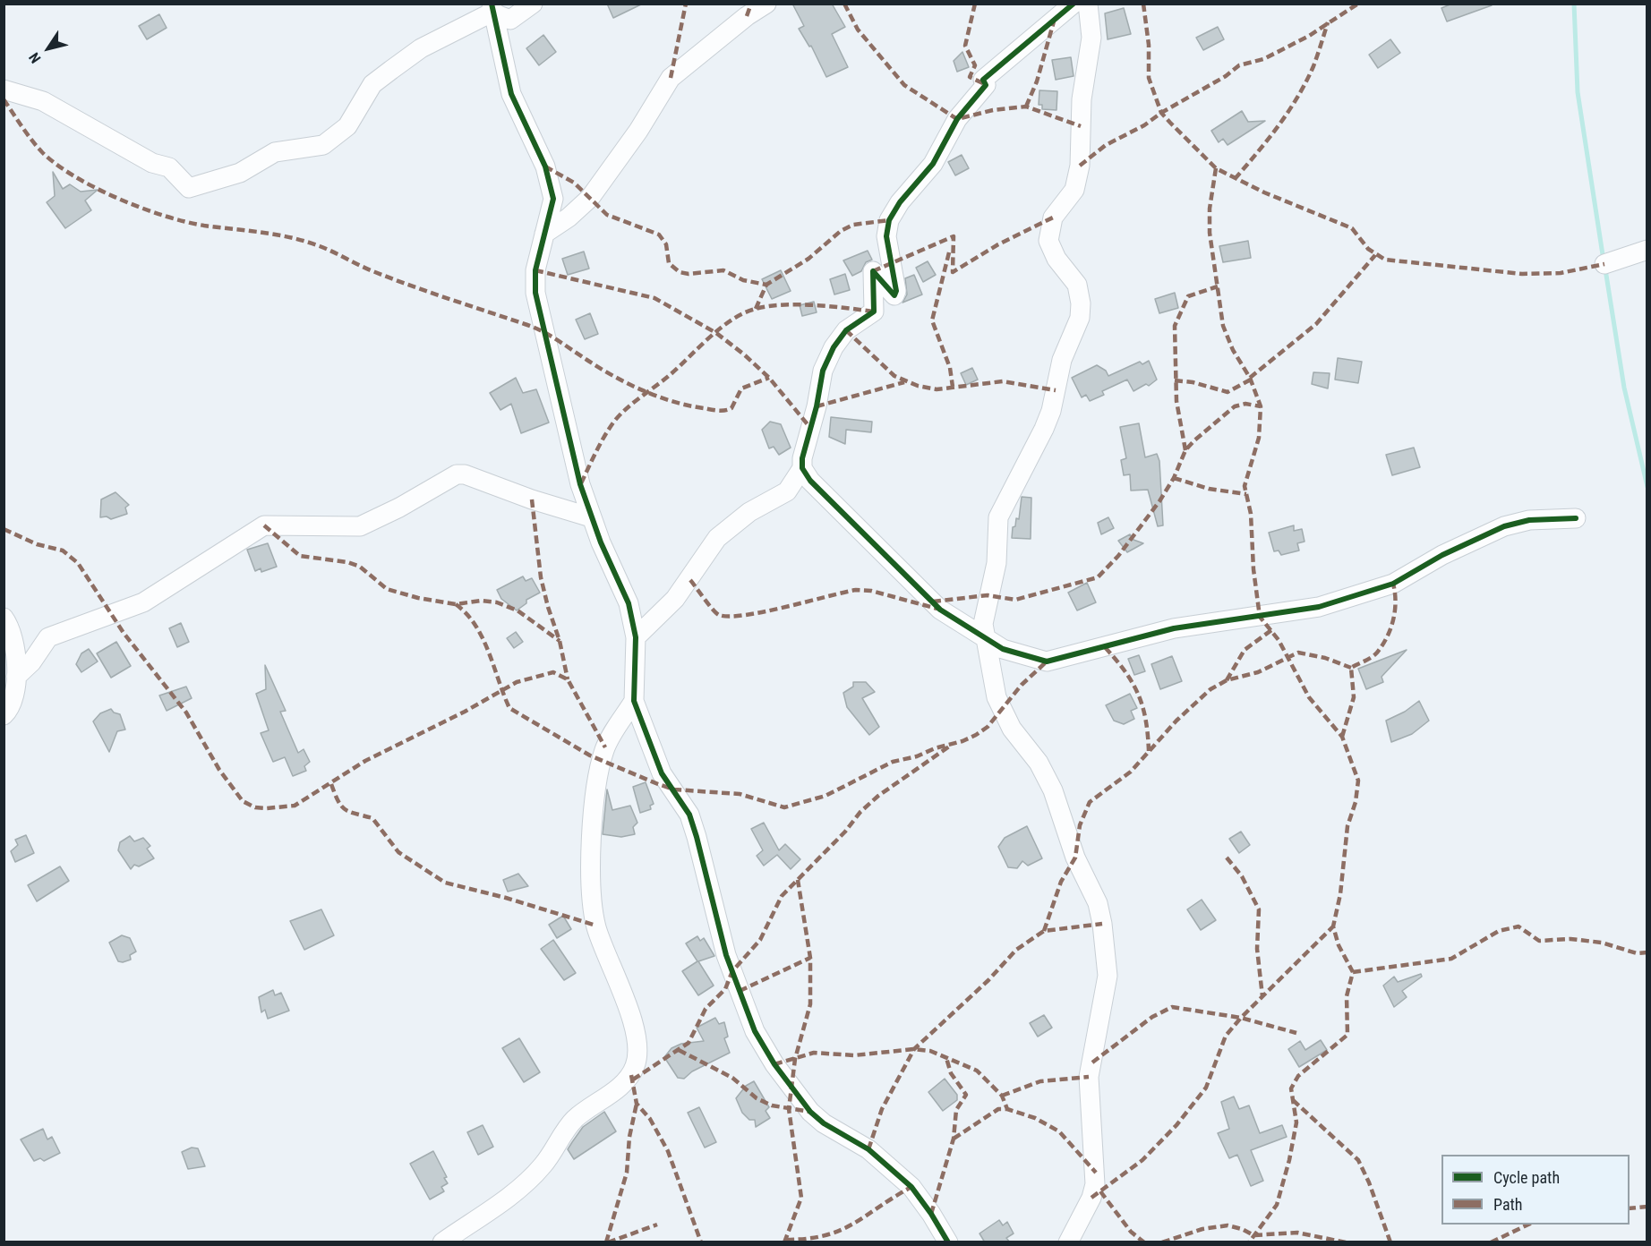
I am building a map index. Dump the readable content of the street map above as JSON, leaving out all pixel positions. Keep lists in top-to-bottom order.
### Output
{
  "legend": ["Cycle path", "Path"],
  "north": "bottom left"
}
